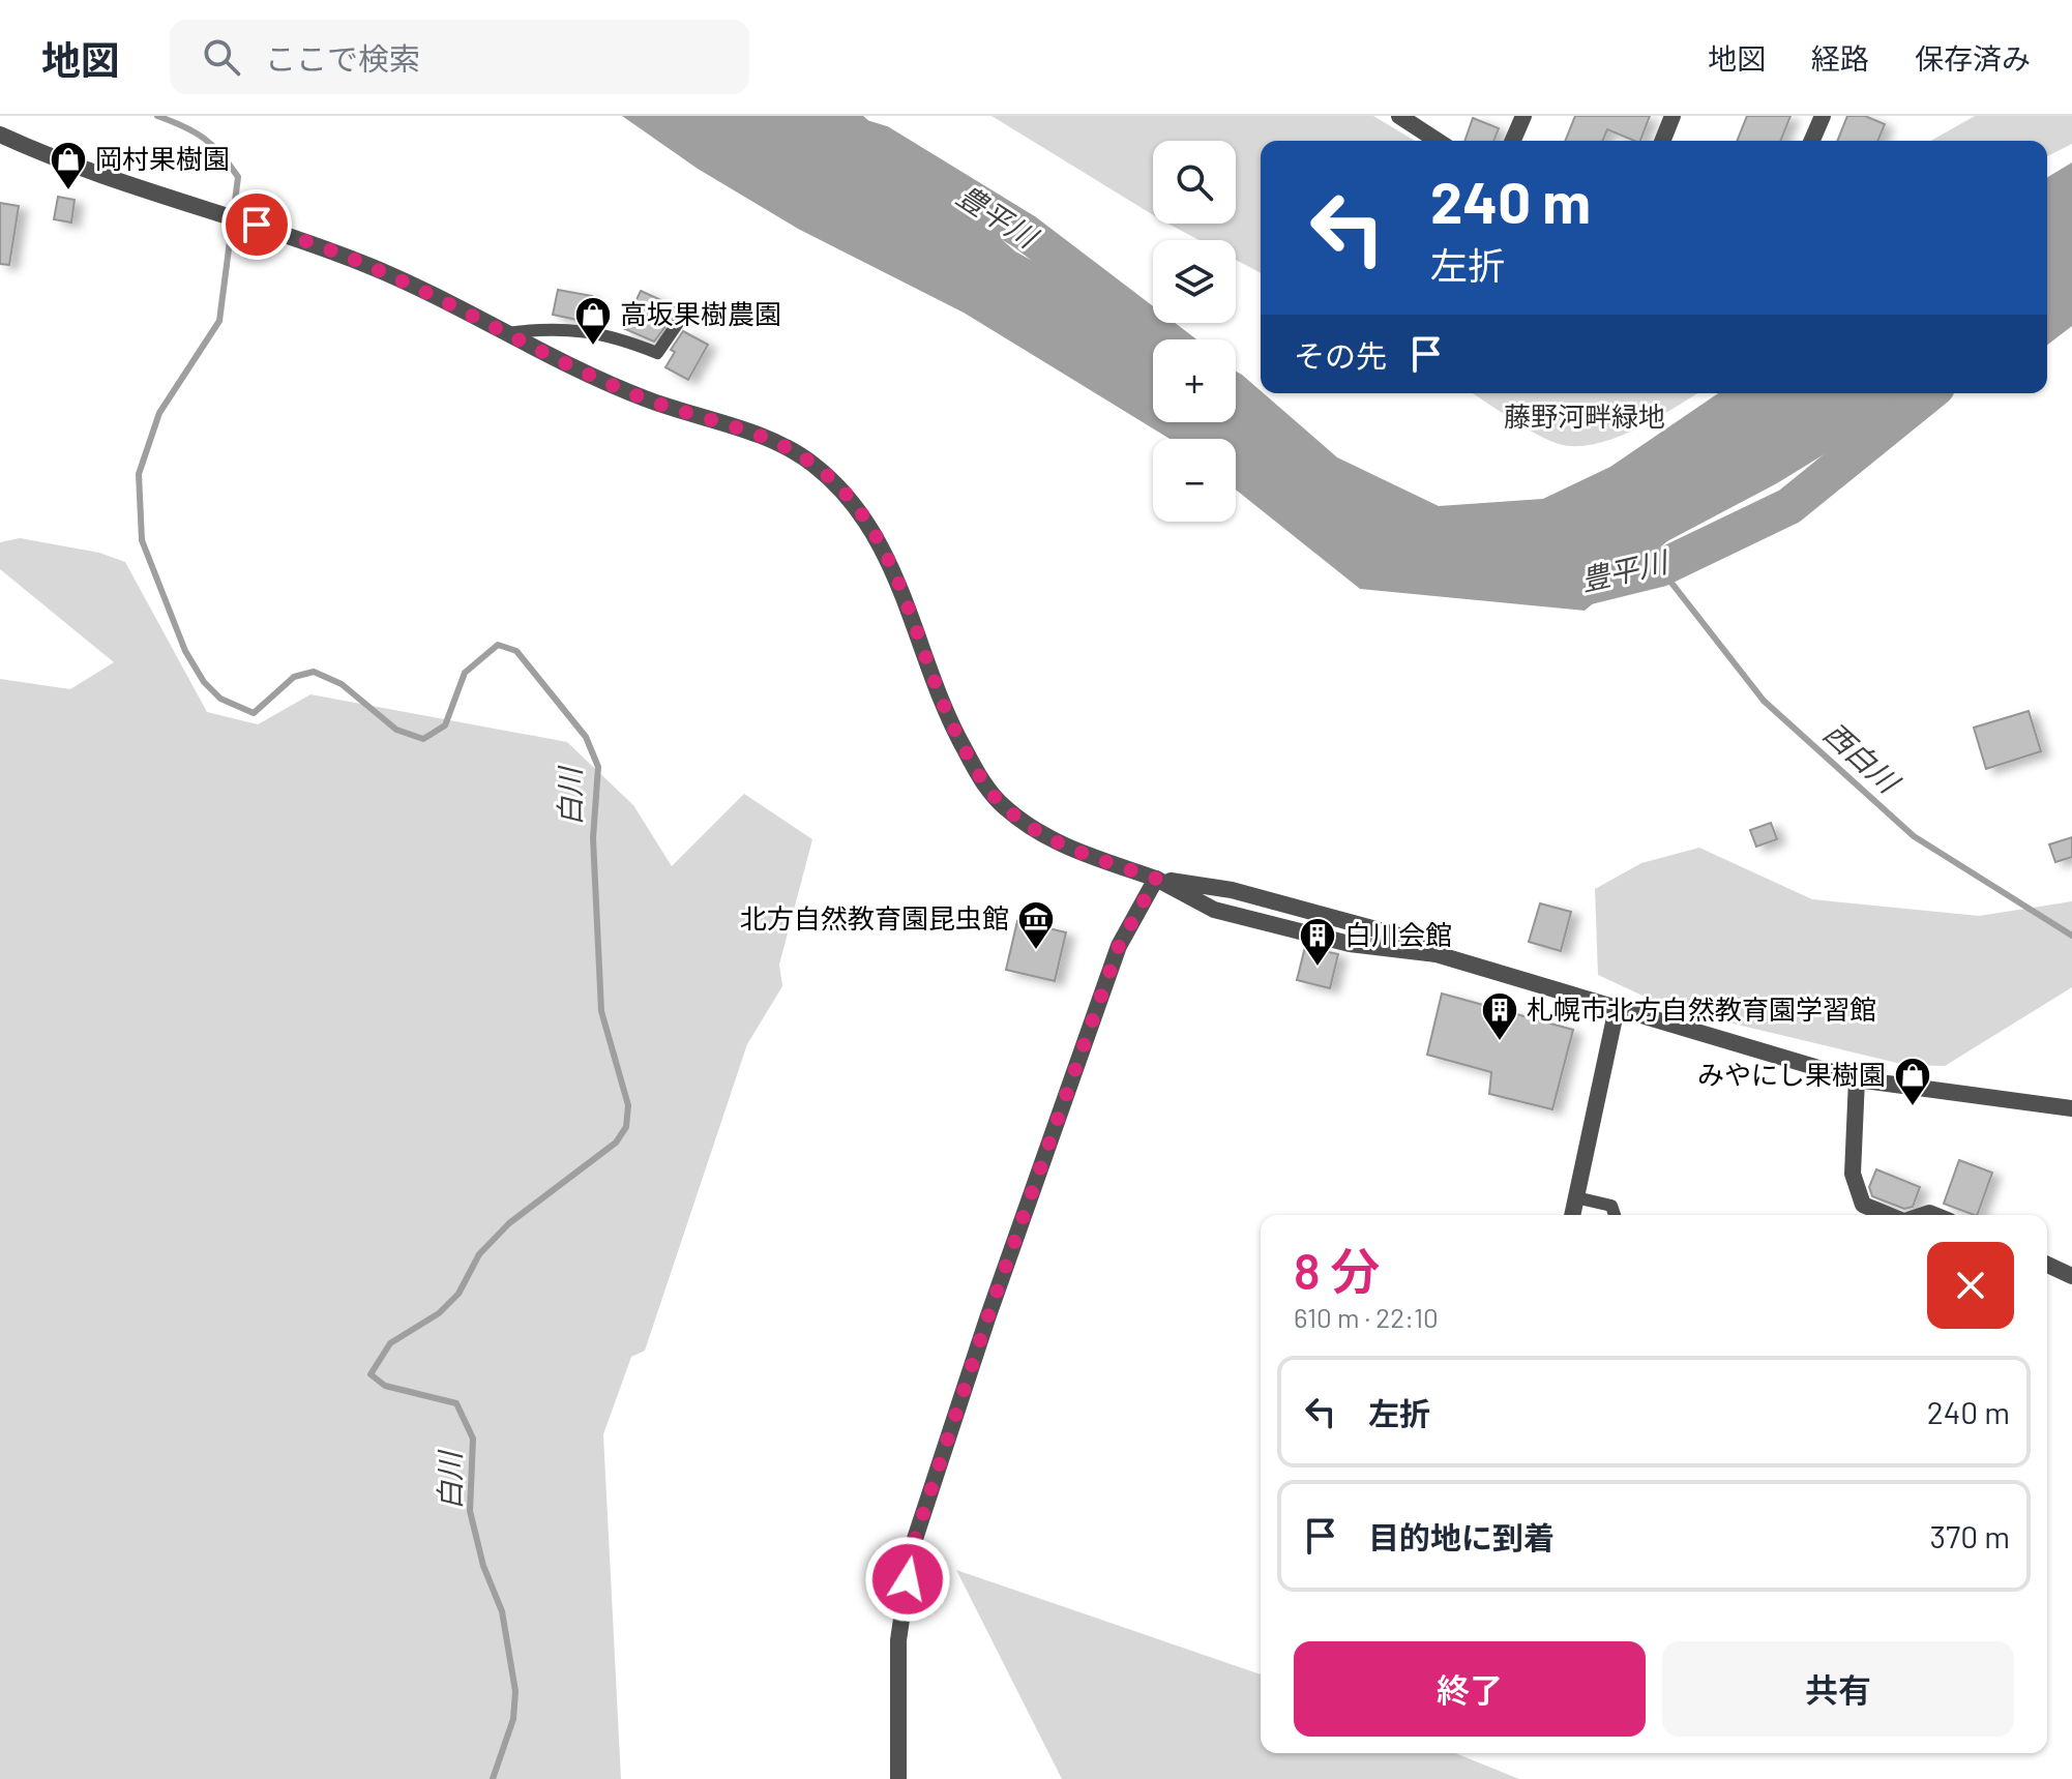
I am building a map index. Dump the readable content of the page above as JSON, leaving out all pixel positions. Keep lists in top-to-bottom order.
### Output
{
  "water": ["豊平川", "西白川", "白川"],
  "parks": ["藤野河畔緑地"],
  "places": {
    "shop": ["岡村果樹園", "高坂果樹農園", "みやにし果樹園"],
    "museum": ["北方自然教育園昆虫館"],
    "building": ["白川会館", "札幌市北方自然教育園学習館"]
  },
  "page": {
    "header": "地図",
    "search": "ここで検索",
    "nav": ["地図", "経路", "保存済み"],
    "map_buttons": ["+", "−"],
    "turn": ["240 m", "左折"],
    "then": "その先",
    "heading": ["8 分", "610 m · 22:10"],
    "list": [
      {
        "name": "左折",
        "value": "240 m"
      },
      {
        "name": "目的地に到着",
        "value": "370 m"
      }
    ],
    "buttons": ["終了", "共有"]
  }
}
